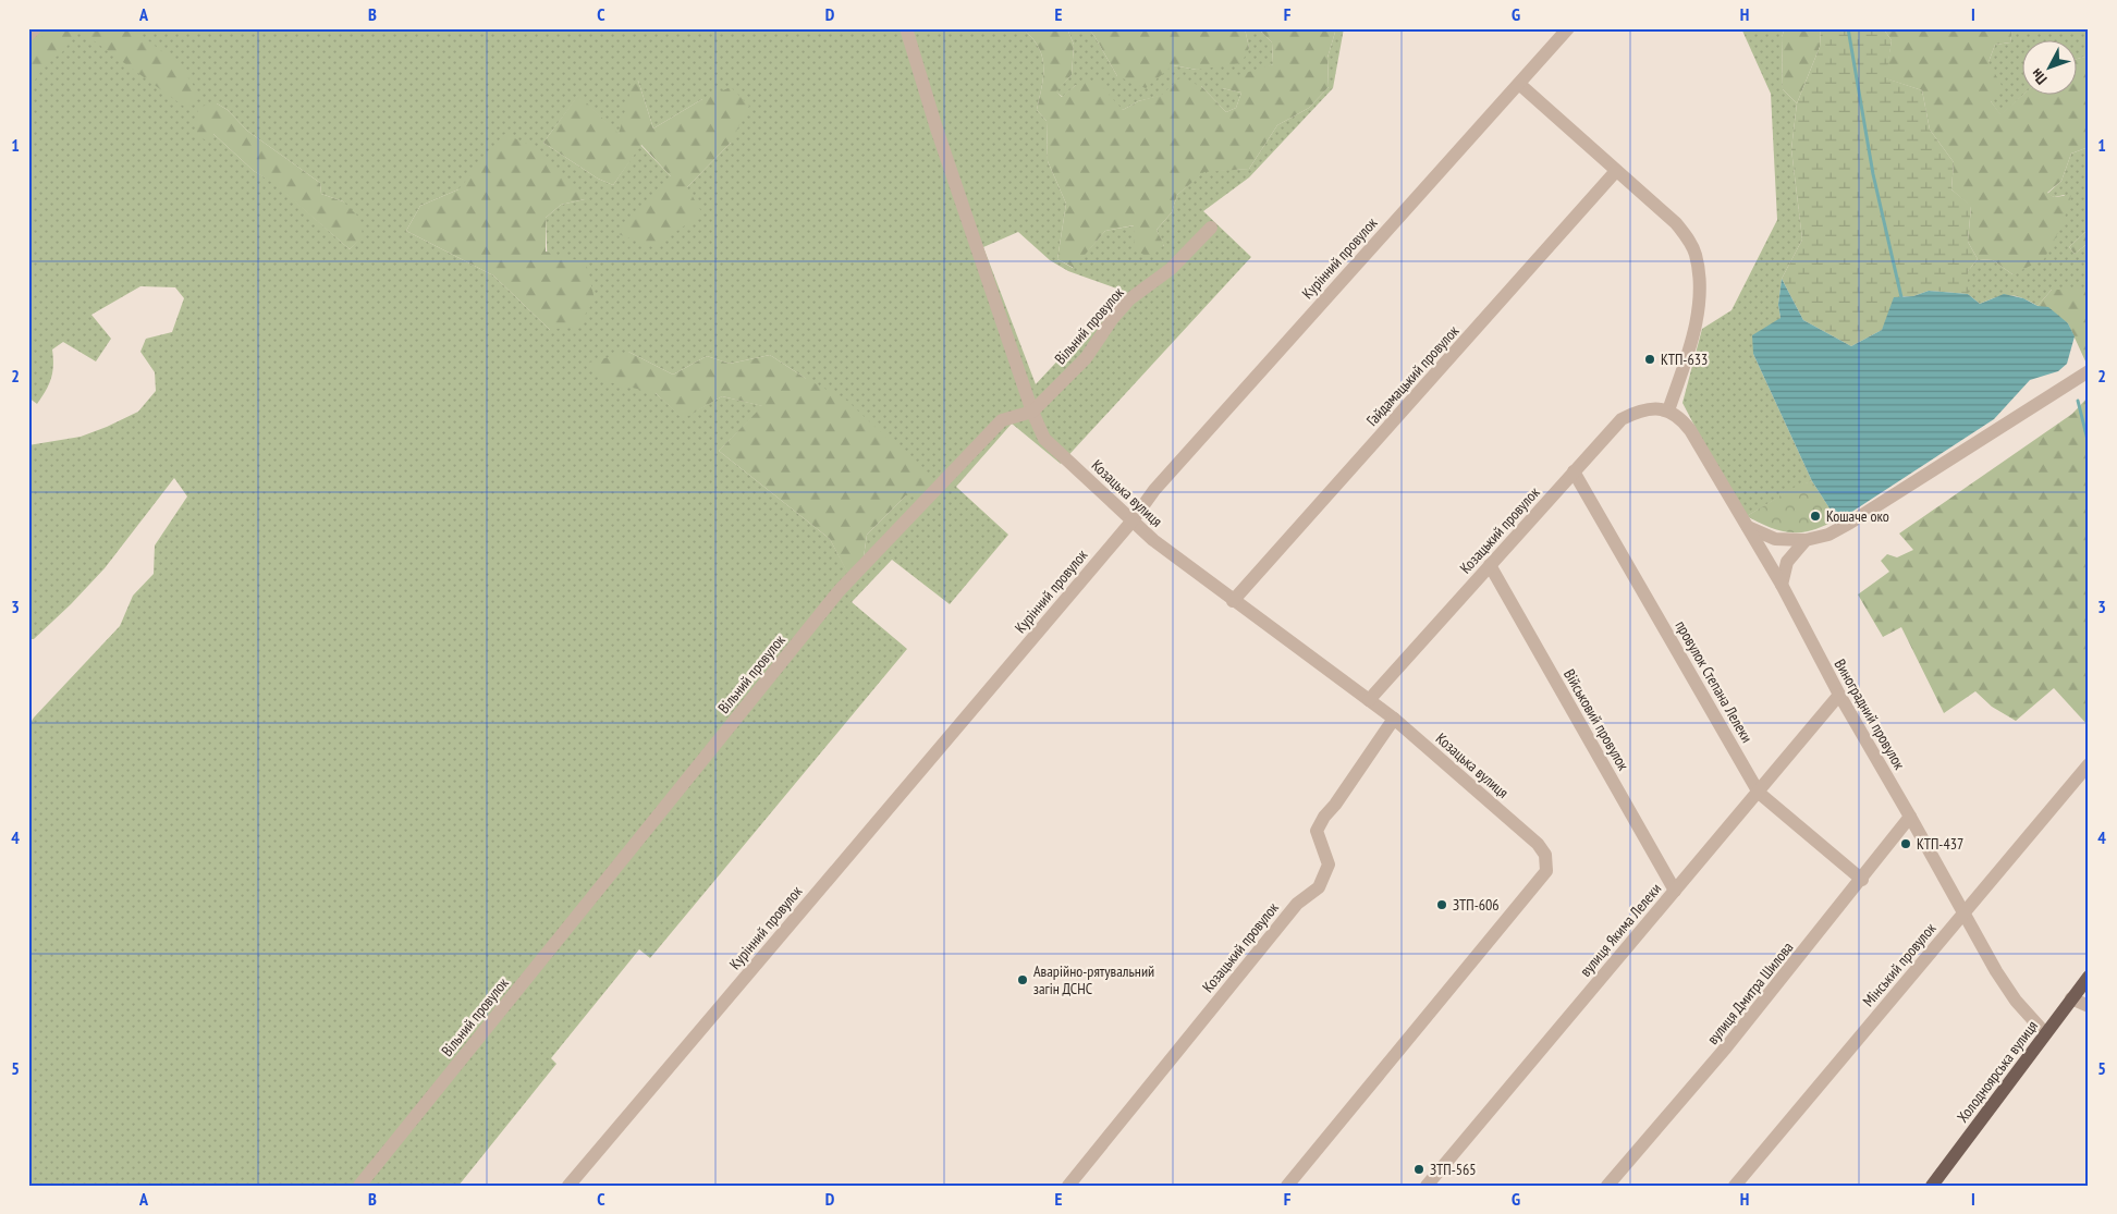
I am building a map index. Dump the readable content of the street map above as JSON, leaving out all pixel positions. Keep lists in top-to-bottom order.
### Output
{
  "streets": {
    "main road": ["Холодноярська вулиця"],
    "street": [
      "Курінний провулок",
      "Вільний провулок",
      "Гайдамацький провулок",
      "Козацька вулиця",
      "Козацький провулок",
      "провулок Степана Лелеки",
      "Виноградний провулок",
      "Військовий провулок",
      "вулиця Якима Лелеки",
      "Мінський провулок",
      "вулиця Дмитра Шилова"
    ]
  },
  "crossings": [
    ["Курінний провулок", "Козацька вулиця"],
    ["Вільний провулок", "Козацька вулиця"],
    ["Гайдамацький провулок", "Козацька вулиця"],
    ["Козацька вулиця", "Козацький провулок"],
    ["Козацький провулок", "провулок Степана Лелеки"],
    ["Козацький провулок", "Виноградний провулок"],
    ["Козацький провулок", "Військовий провулок"],
    ["провулок Степана Лелеки", "вулиця Якима Лелеки"],
    ["провулок Степана Лелеки", "вулиця Дмитра Шилова"],
    ["Виноградний провулок", "вулиця Якима Лелеки"],
    ["Виноградний провулок", "Мінський провулок"],
    ["Виноградний провулок", "вулиця Дмитра Шилова"],
    ["Виноградний провулок", "Холодноярська вулиця"],
    ["Військовий провулок", "вулиця Якима Лелеки"]
  ],
  "places": [
    "КТП-633",
    "Кошаче око",
    "КТП-437",
    "ЗТП-606",
    "Аварійно-рятувальний загін ДСНС",
    "ЗТП-565"
  ],
  "north": "bottom left",
  "grid": {
    "columns": [
      "A",
      "B",
      "C",
      "D",
      "E",
      "F",
      "G",
      "H",
      "I"
    ],
    "rows": [
      "1",
      "2",
      "3",
      "4",
      "5"
    ]
  }
}
